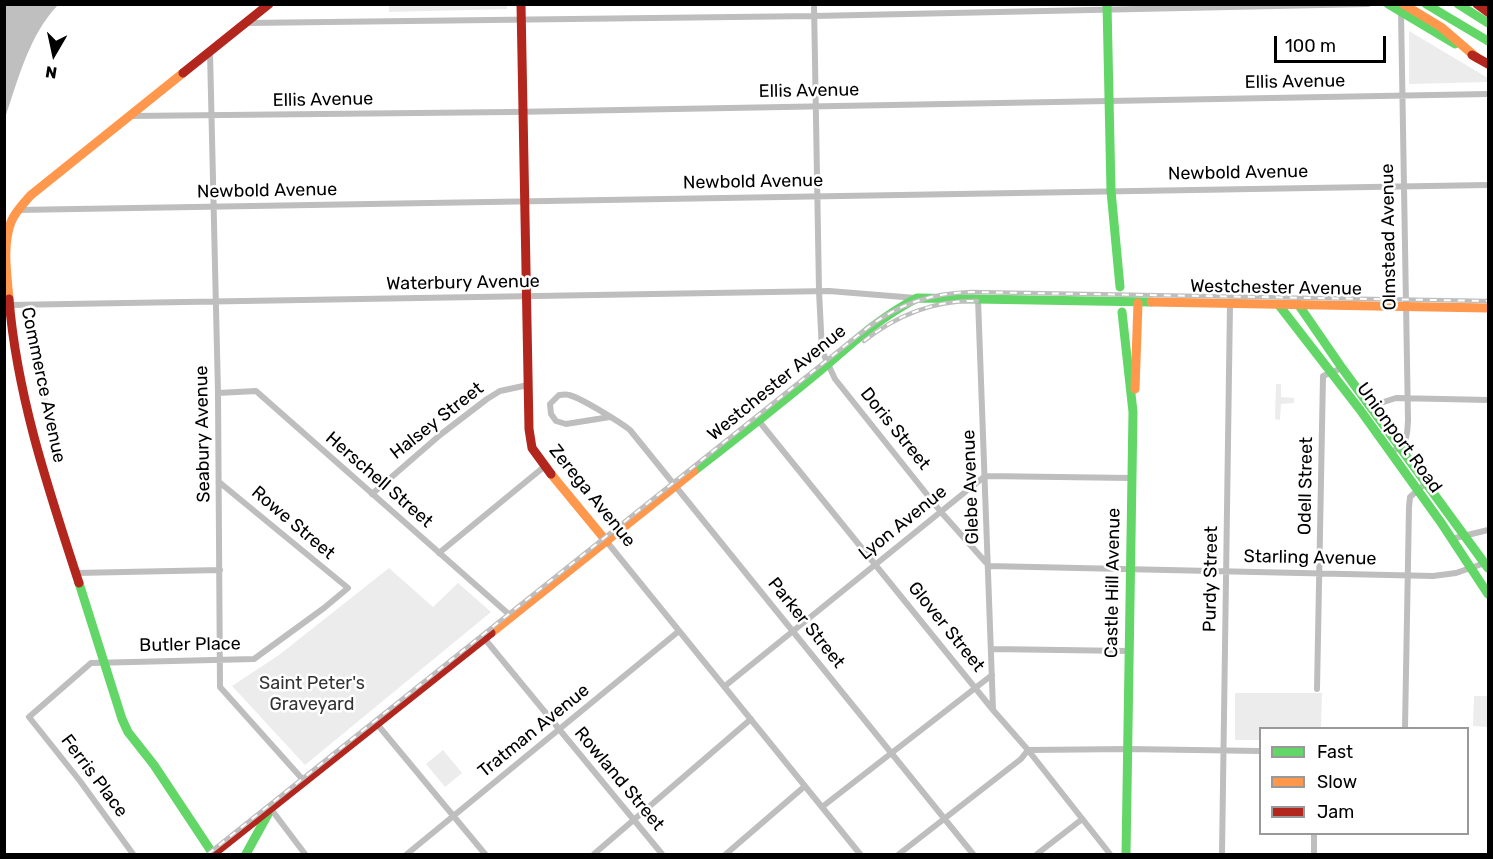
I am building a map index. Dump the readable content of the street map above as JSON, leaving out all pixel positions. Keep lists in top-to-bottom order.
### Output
{
  "streets": {
    "main road": [
      "Westchester Avenue",
      "Commerce Avenue",
      "Unionport Road",
      "Zerega Avenue",
      "Castle Hill Avenue"
    ],
    "street": [
      "Ellis Avenue",
      "Newbold Avenue",
      "Olmstead Avenue",
      "Waterbury Avenue",
      "Halsey Street",
      "Doris Street",
      "Seabury Avenue",
      "Herschell Street",
      "Odell Street",
      "Glebe Avenue",
      "Rowe Street",
      "Lyon Avenue",
      "Starling Avenue",
      "Purdy Street",
      "Parker Street",
      "Glover Street",
      "Butler Place",
      "Tratman Avenue",
      "Ferris Place",
      "Rowland Street"
    ]
  },
  "crossings": [
    ["Ellis Avenue", "Olmstead Avenue"],
    ["Ellis Avenue", "Commerce Avenue"],
    ["Ellis Avenue", "Doris Street"],
    ["Ellis Avenue", "Seabury Avenue"],
    ["Ellis Avenue", "Zerega Avenue"],
    ["Newbold Avenue", "Olmstead Avenue"],
    ["Newbold Avenue", "Commerce Avenue"],
    ["Newbold Avenue", "Doris Street"],
    ["Newbold Avenue", "Seabury Avenue"],
    ["Newbold Avenue", "Zerega Avenue"],
    ["Olmstead Avenue", "Westchester Avenue"],
    ["Olmstead Avenue", "Unionport Road"],
    ["Waterbury Avenue", "Westchester Avenue"],
    ["Waterbury Avenue", "Commerce Avenue"],
    ["Waterbury Avenue", "Doris Street"],
    ["Waterbury Avenue", "Seabury Avenue"],
    ["Waterbury Avenue", "Zerega Avenue"],
    ["Westchester Avenue", "Commerce Avenue"],
    ["Westchester Avenue", "Doris Street"],
    ["Westchester Avenue", "Seabury Avenue"],
    ["Westchester Avenue", "Unionport Road"],
    ["Westchester Avenue", "Herschell Street"],
    ["Westchester Avenue", "Glebe Avenue"],
    ["Westchester Avenue", "Zerega Avenue"],
    ["Westchester Avenue", "Purdy Street"],
    ["Westchester Avenue", "Parker Street"],
    ["Westchester Avenue", "Glover Street"],
    ["Westchester Avenue", "Rowland Street"],
    ["Commerce Avenue", "Seabury Avenue"],
    ["Commerce Avenue", "Butler Place"],
    ["Halsey Street", "Herschell Street"],
    ["Halsey Street", "Zerega Avenue"],
    ["Doris Street", "Glebe Avenue"],
    ["Doris Street", "Lyon Avenue"],
    ["Doris Street", "Starling Avenue"],
    ["Seabury Avenue", "Herschell Street"],
    ["Seabury Avenue", "Rowe Street"],
    ["Seabury Avenue", "Butler Place"],
    ["Unionport Road", "Odell Street"],
    ["Unionport Road", "Starling Avenue"],
    ["Odell Street", "Starling Avenue"],
    ["Glebe Avenue", "Lyon Avenue"],
    ["Glebe Avenue", "Starling Avenue"],
    ["Glebe Avenue", "Glover Street"],
    ["Zerega Avenue", "Lyon Avenue"],
    ["Zerega Avenue", "Tratman Avenue"],
    ["Rowe Street", "Butler Place"],
    ["Lyon Avenue", "Parker Street"],
    ["Lyon Avenue", "Glover Street"],
    ["Starling Avenue", "Purdy Street"],
    ["Starling Avenue", "Castle Hill Avenue"],
    ["Butler Place", "Ferris Place"],
    ["Tratman Avenue", "Rowland Street"]
  ],
  "parks": ["Saint Peter's Graveyard"],
  "legend": ["Fast", "Slow", "Jam"],
  "scale_bar": "100 m",
  "north": "bottom"
}
